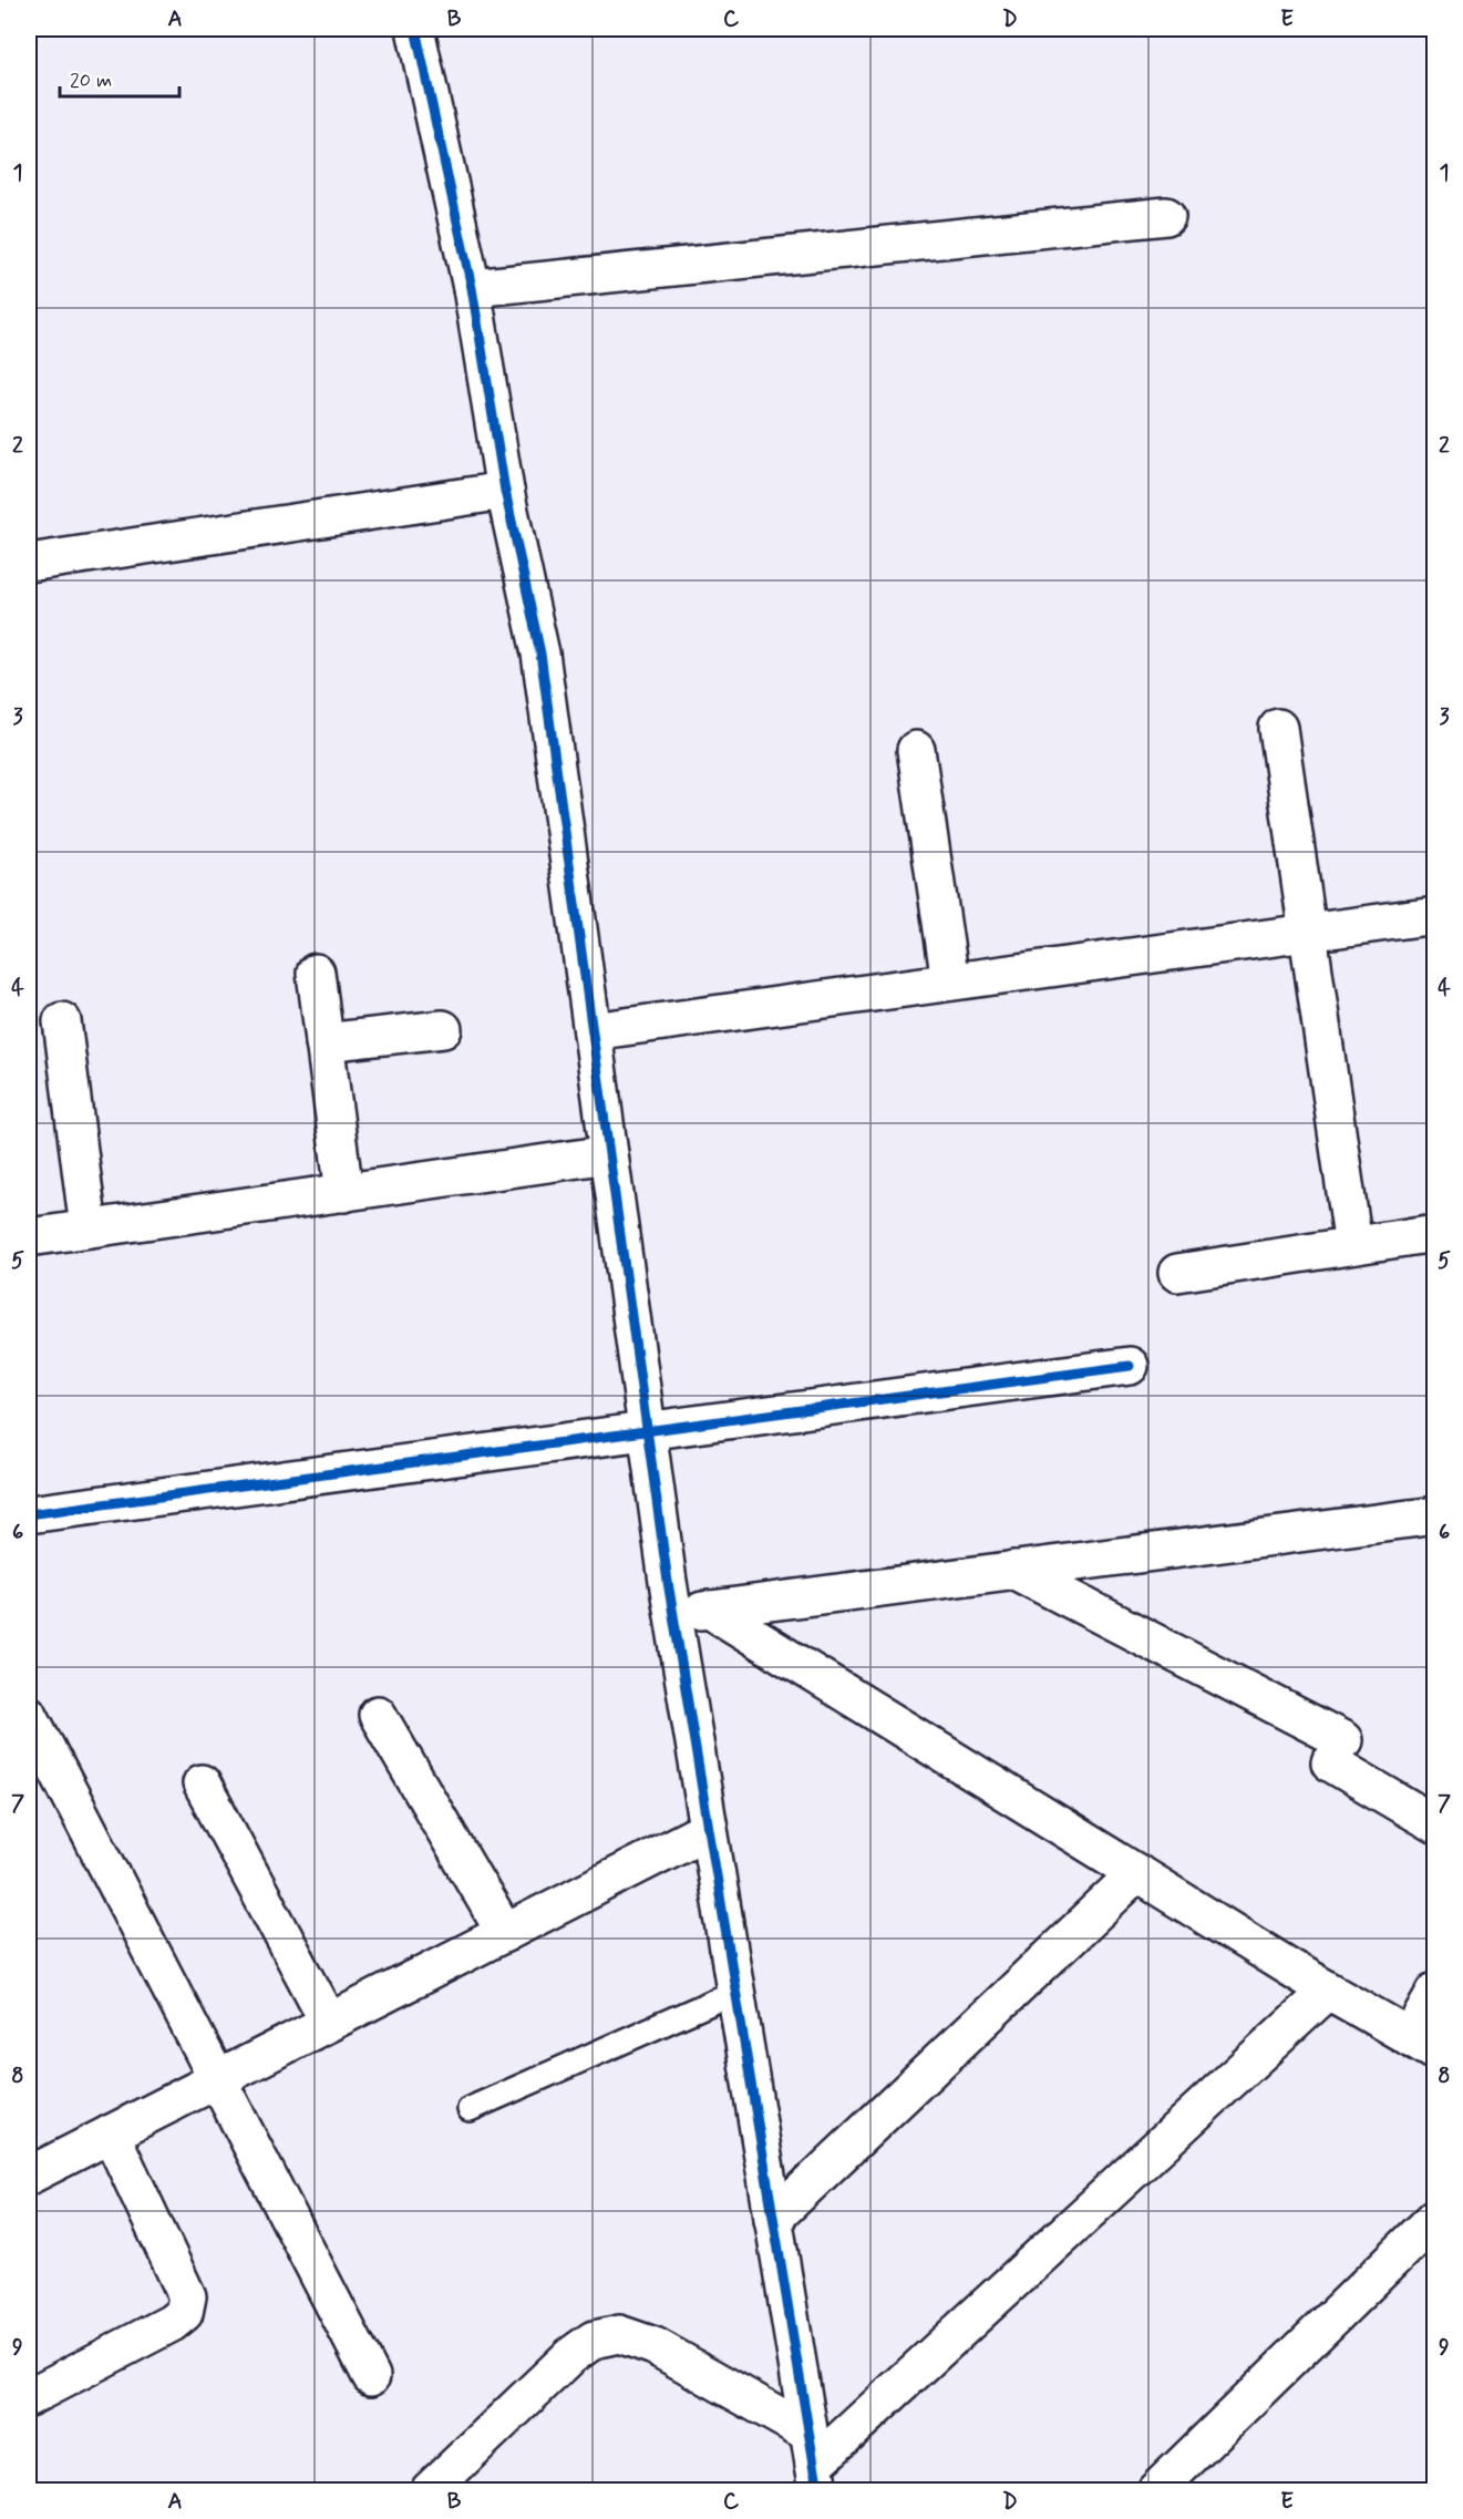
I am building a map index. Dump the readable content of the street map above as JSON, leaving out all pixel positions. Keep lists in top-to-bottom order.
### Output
{
  "scale_bar": "20 m",
  "grid": {
    "columns": [
      "A",
      "B",
      "C",
      "D",
      "E"
    ],
    "rows": [
      "1",
      "2",
      "3",
      "4",
      "5",
      "6",
      "7",
      "8",
      "9"
    ]
  }
}
